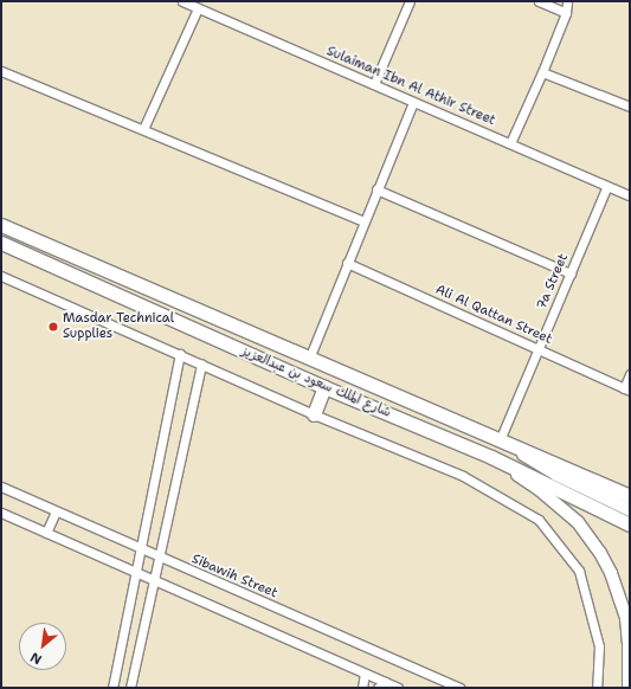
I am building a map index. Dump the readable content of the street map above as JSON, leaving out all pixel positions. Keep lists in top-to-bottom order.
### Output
{
  "streets": {
    "main road": ["شارع الملك سعود بن عبدالعزيز"],
    "street": [
      "Sulaiman Ibn Al Athir Street",
      "7a Street",
      "Ali Al Qattan Street",
      "Sibawih Street"
    ]
  },
  "crossings": [
    ["Sulaiman Ibn Al Athir Street", "7a Street"],
    ["7a Street", "Ali Al Qattan Street"],
    ["7a Street", "شارع الملك سعود بن عبدالعزيز"]
  ],
  "places": ["Masdar Technical Supplies"],
  "north": "bottom left"
}
